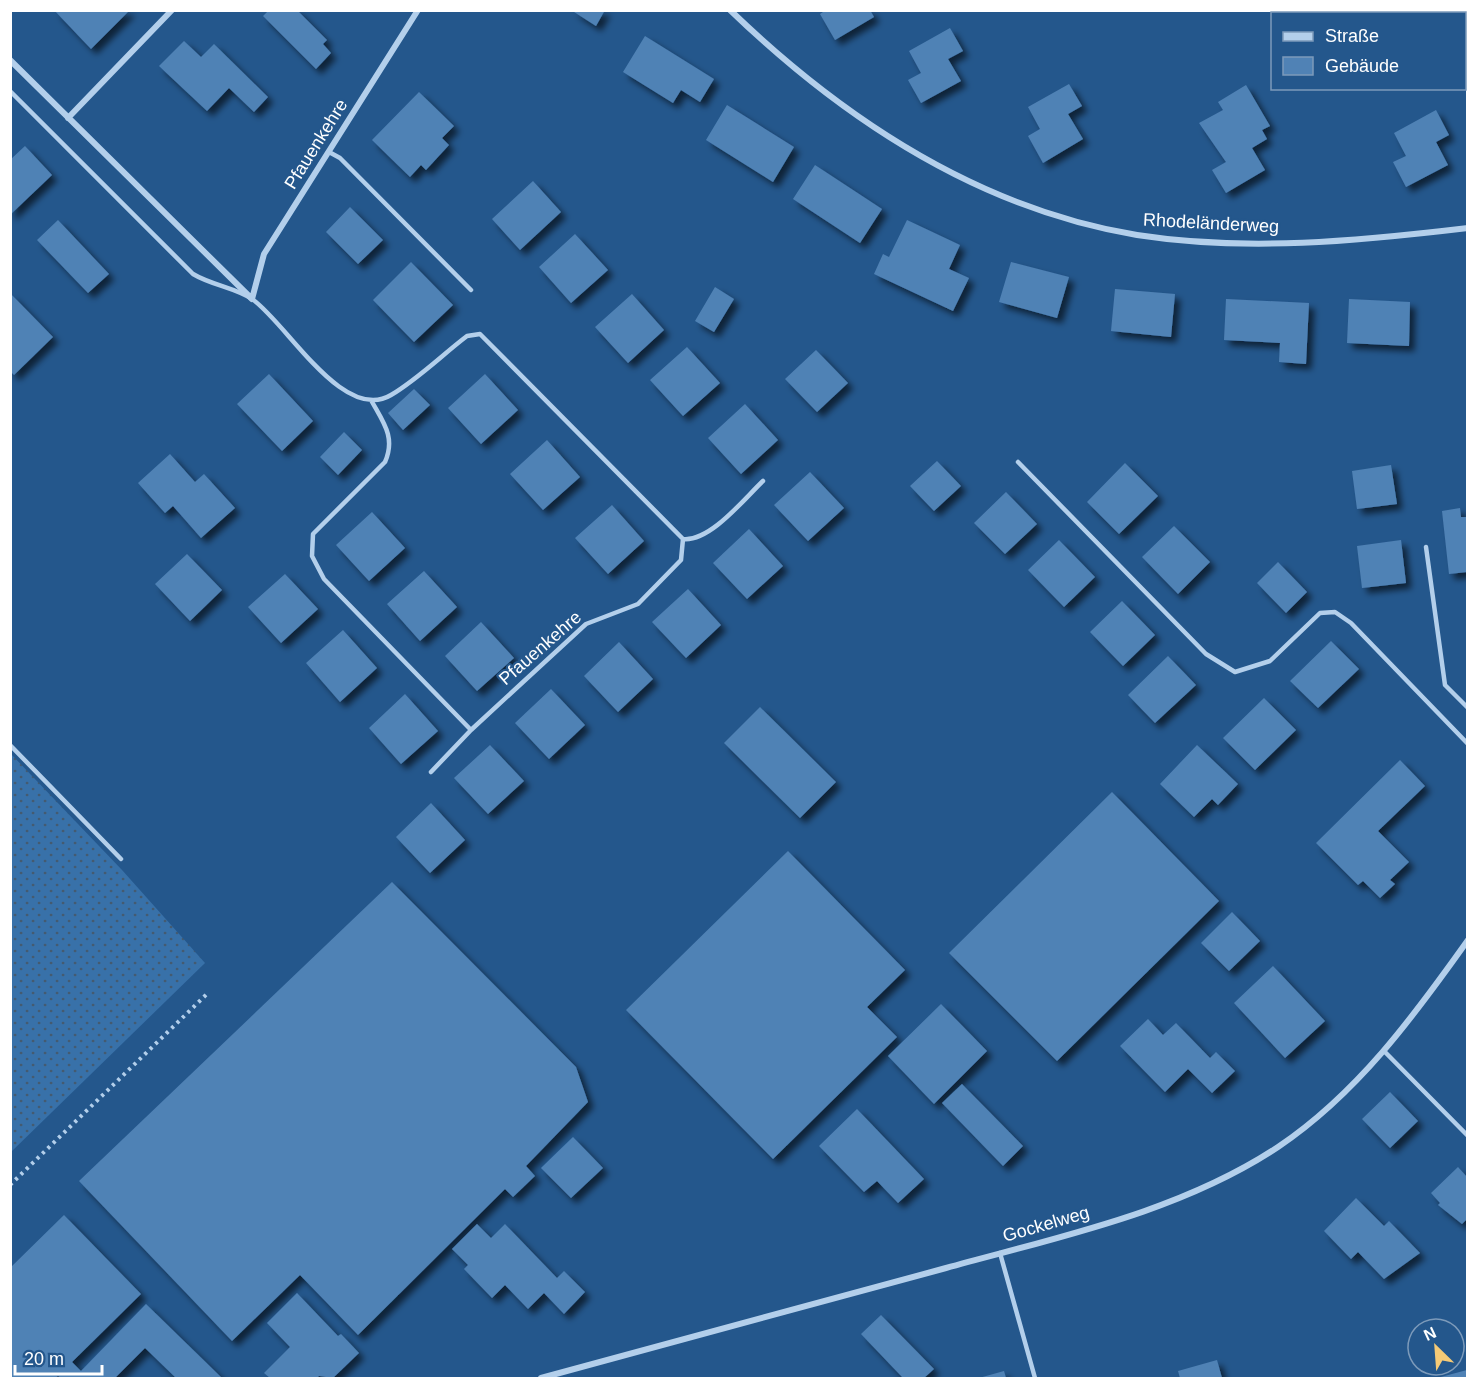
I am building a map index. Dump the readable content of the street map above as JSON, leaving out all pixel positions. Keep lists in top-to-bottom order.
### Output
{
  "streets": {
    "street": ["Pfauenkehre", "Rhodeländerweg", "Gockelweg"]
  },
  "legend": ["Straße", "Gebäude"],
  "scale_bar": "20 m",
  "north": "top left"
}
